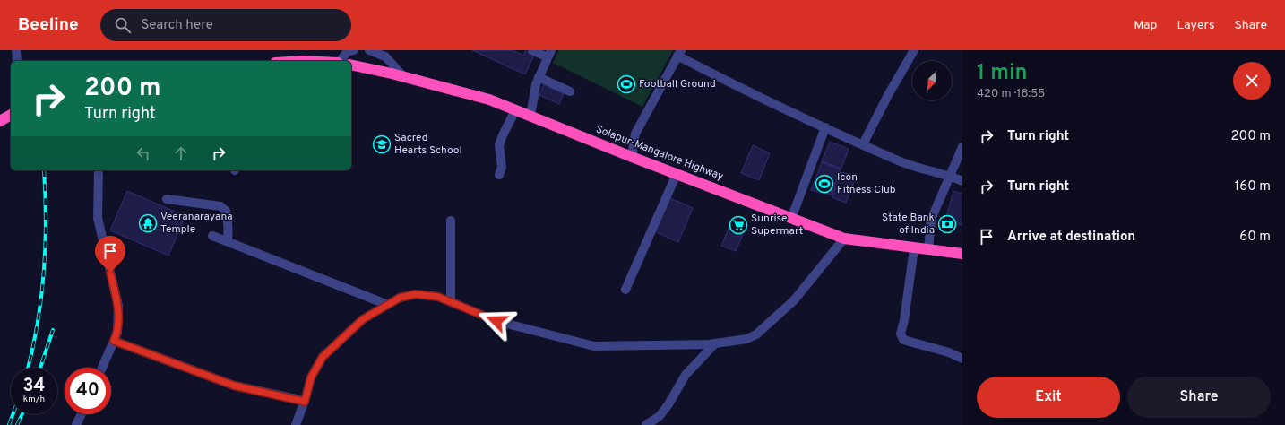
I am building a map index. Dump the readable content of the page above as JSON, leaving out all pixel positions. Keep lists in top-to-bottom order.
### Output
{
  "streets": {
    "highway": ["Solapur-Mangalore Highway"]
  },
  "places": {
    "sports": ["Football Ground", "Icon Fitness Club"],
    "school or university": ["Sacred Hearts School"],
    "temple": ["Veeranarayana Temple"],
    "bank": ["State Bank of India"],
    "supermarket": ["Sunrise Supermart"]
  },
  "north": "bottom left",
  "page": {
    "header": "Beeline",
    "search": "Search here",
    "nav": ["Map", "Layers", "Share"],
    "heading": ["1 min", "420 m · 18:55"],
    "turn": ["200 m", "Turn right"],
    "list": [
      {
        "name": "Turn right",
        "value": "200 m"
      },
      {
        "name": "Turn right",
        "value": "160 m"
      },
      {
        "name": "Arrive at destination",
        "value": "60 m"
      }
    ],
    "speed": "34 km/h",
    "limit": "40",
    "buttons": ["Exit", "Share"]
  }
}
